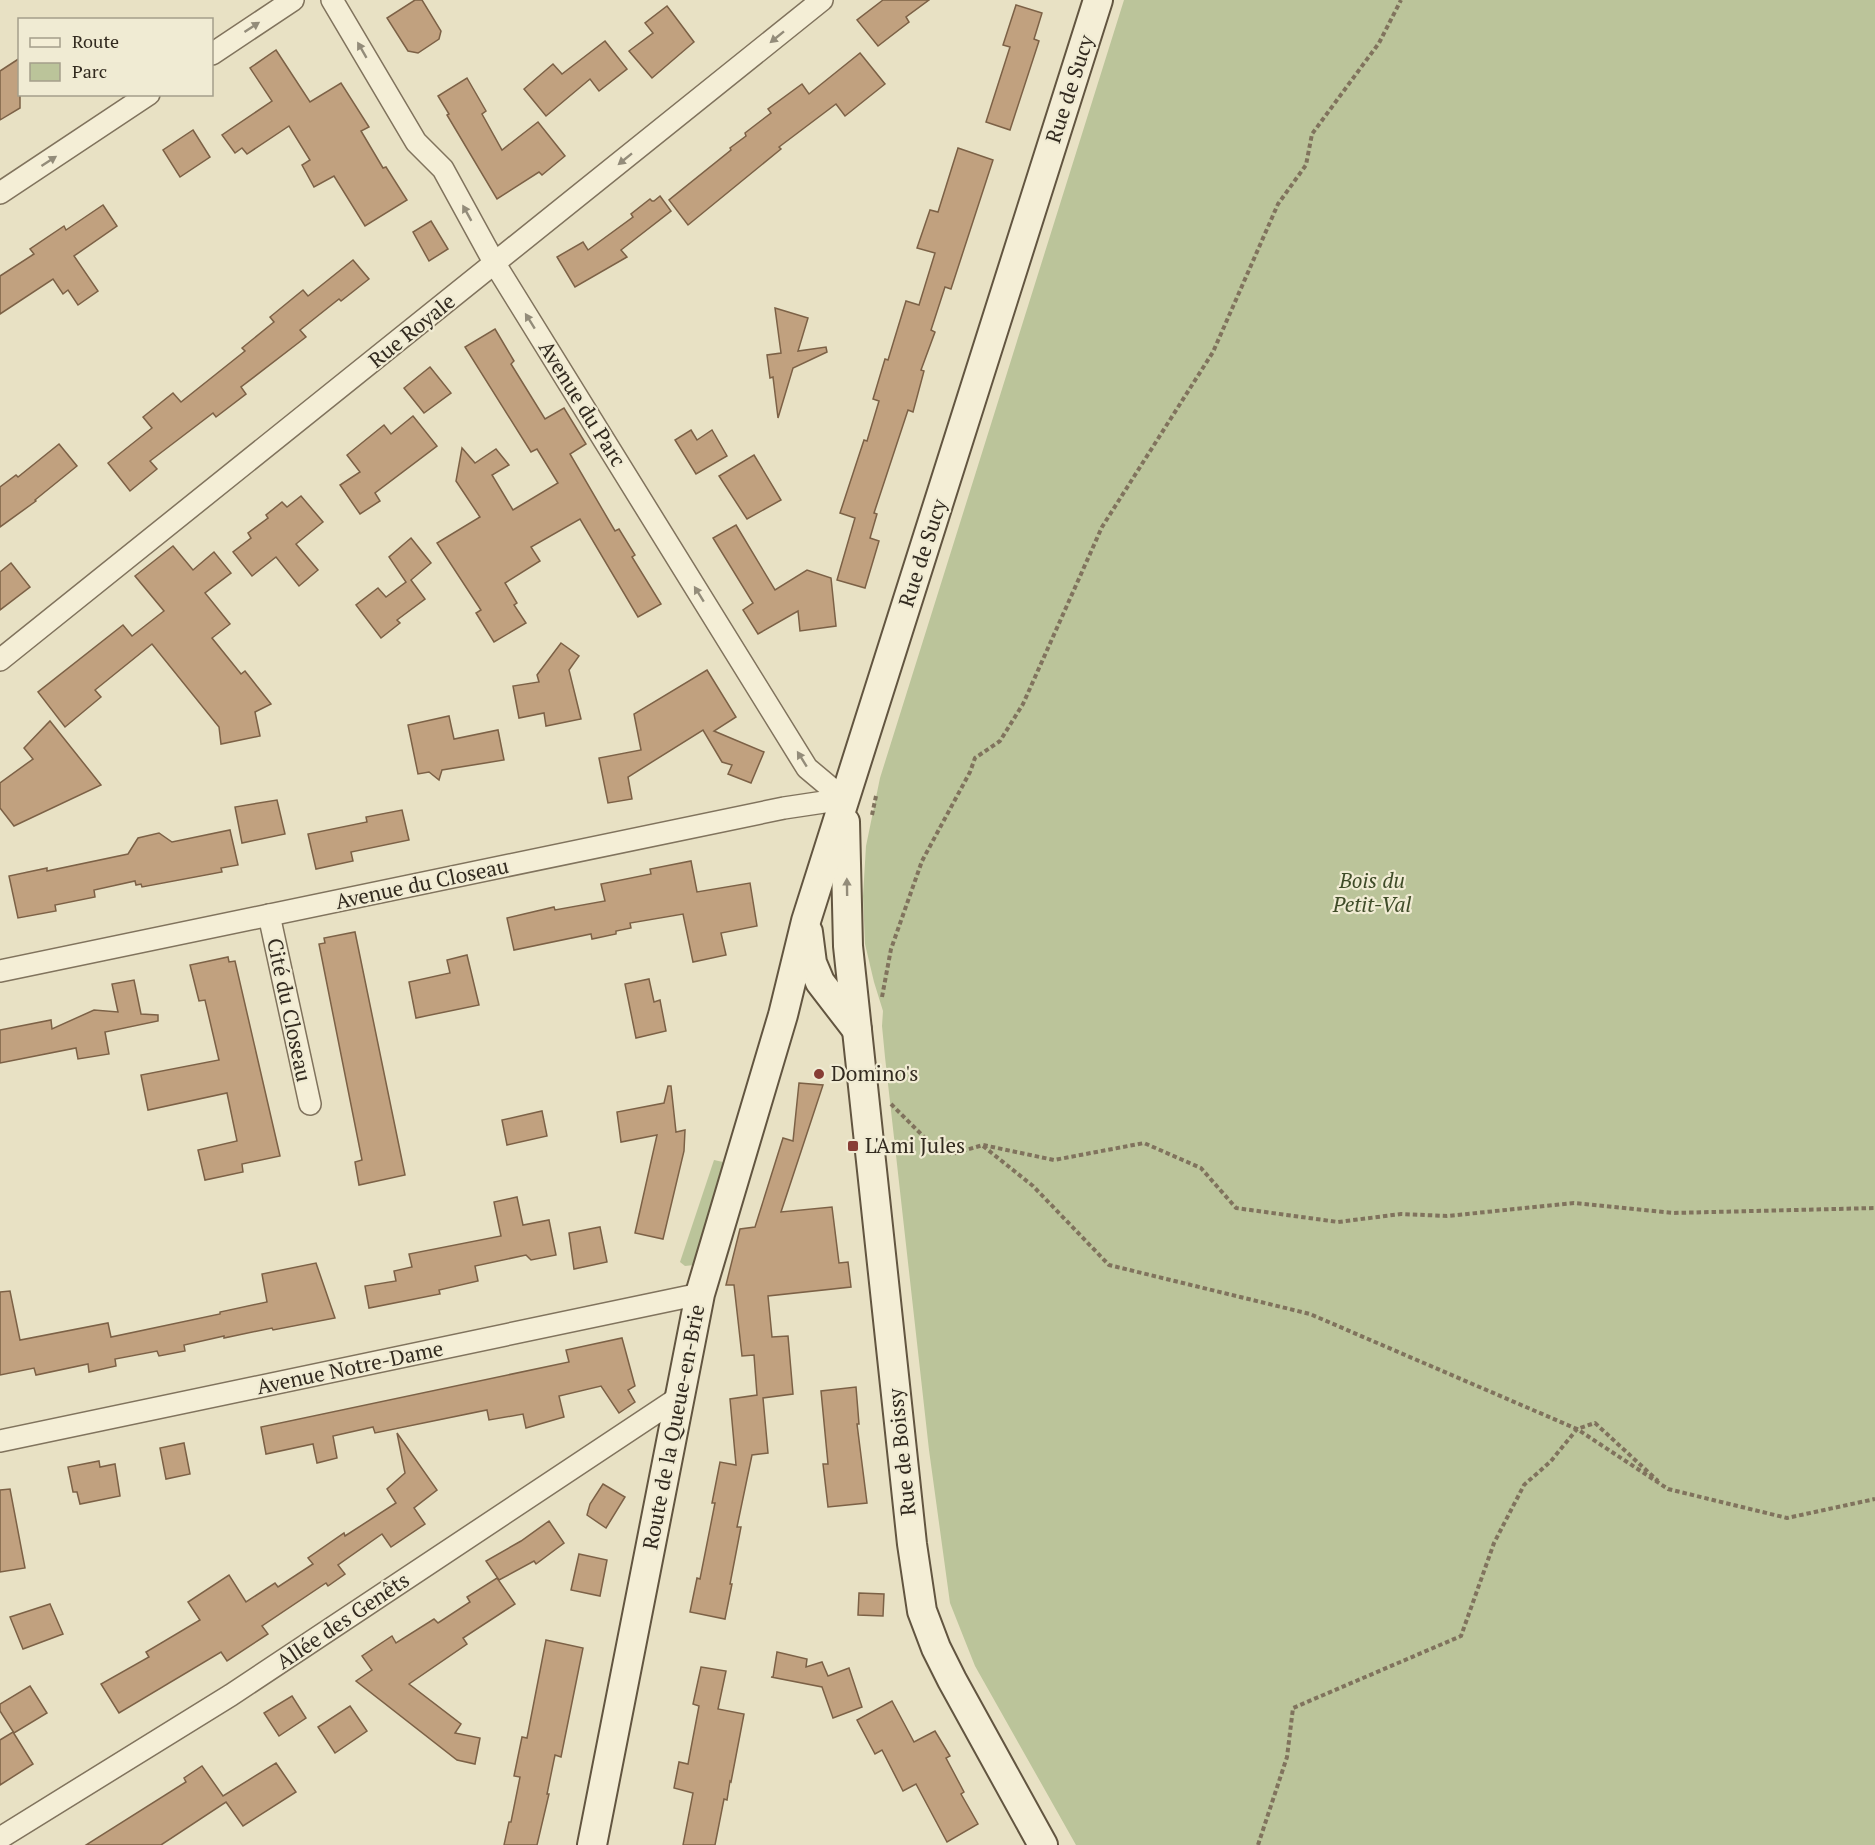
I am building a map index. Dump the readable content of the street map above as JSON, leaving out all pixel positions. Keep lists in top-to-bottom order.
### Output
{
  "streets": {
    "main road": ["Rue de Sucy", "Route de la Queue-en-Brie", "Rue de Boissy"],
    "street": [
      "Rue Royale",
      "Avenue du Parc",
      "Avenue du Closeau",
      "Cité du Closeau",
      "Avenue Notre-Dame",
      "Allée des Genêts"
    ]
  },
  "crossings": [
    ["Rue de Sucy", "Avenue du Parc"],
    ["Rue de Sucy", "Avenue du Closeau"],
    ["Rue de Sucy", "Route de la Queue-en-Brie"],
    ["Rue de Sucy", "Rue de Boissy"],
    ["Rue Royale", "Avenue du Parc"],
    ["Avenue du Parc", "Avenue du Closeau"],
    ["Avenue du Parc", "Rue de Boissy"],
    ["Avenue du Closeau", "Cité du Closeau"],
    ["Avenue du Closeau", "Rue de Boissy"],
    ["Avenue Notre-Dame", "Route de la Queue-en-Brie"],
    ["Route de la Queue-en-Brie", "Allée des Genêts"]
  ],
  "one_way": ["Rue Royale", "Avenue du Parc"],
  "parks": ["Bois du Petit-Val"],
  "places": {
    "other": ["Domino's"],
    "transit": ["L'Ami Jules"]
  },
  "legend": ["Route", "Parc"]
}
